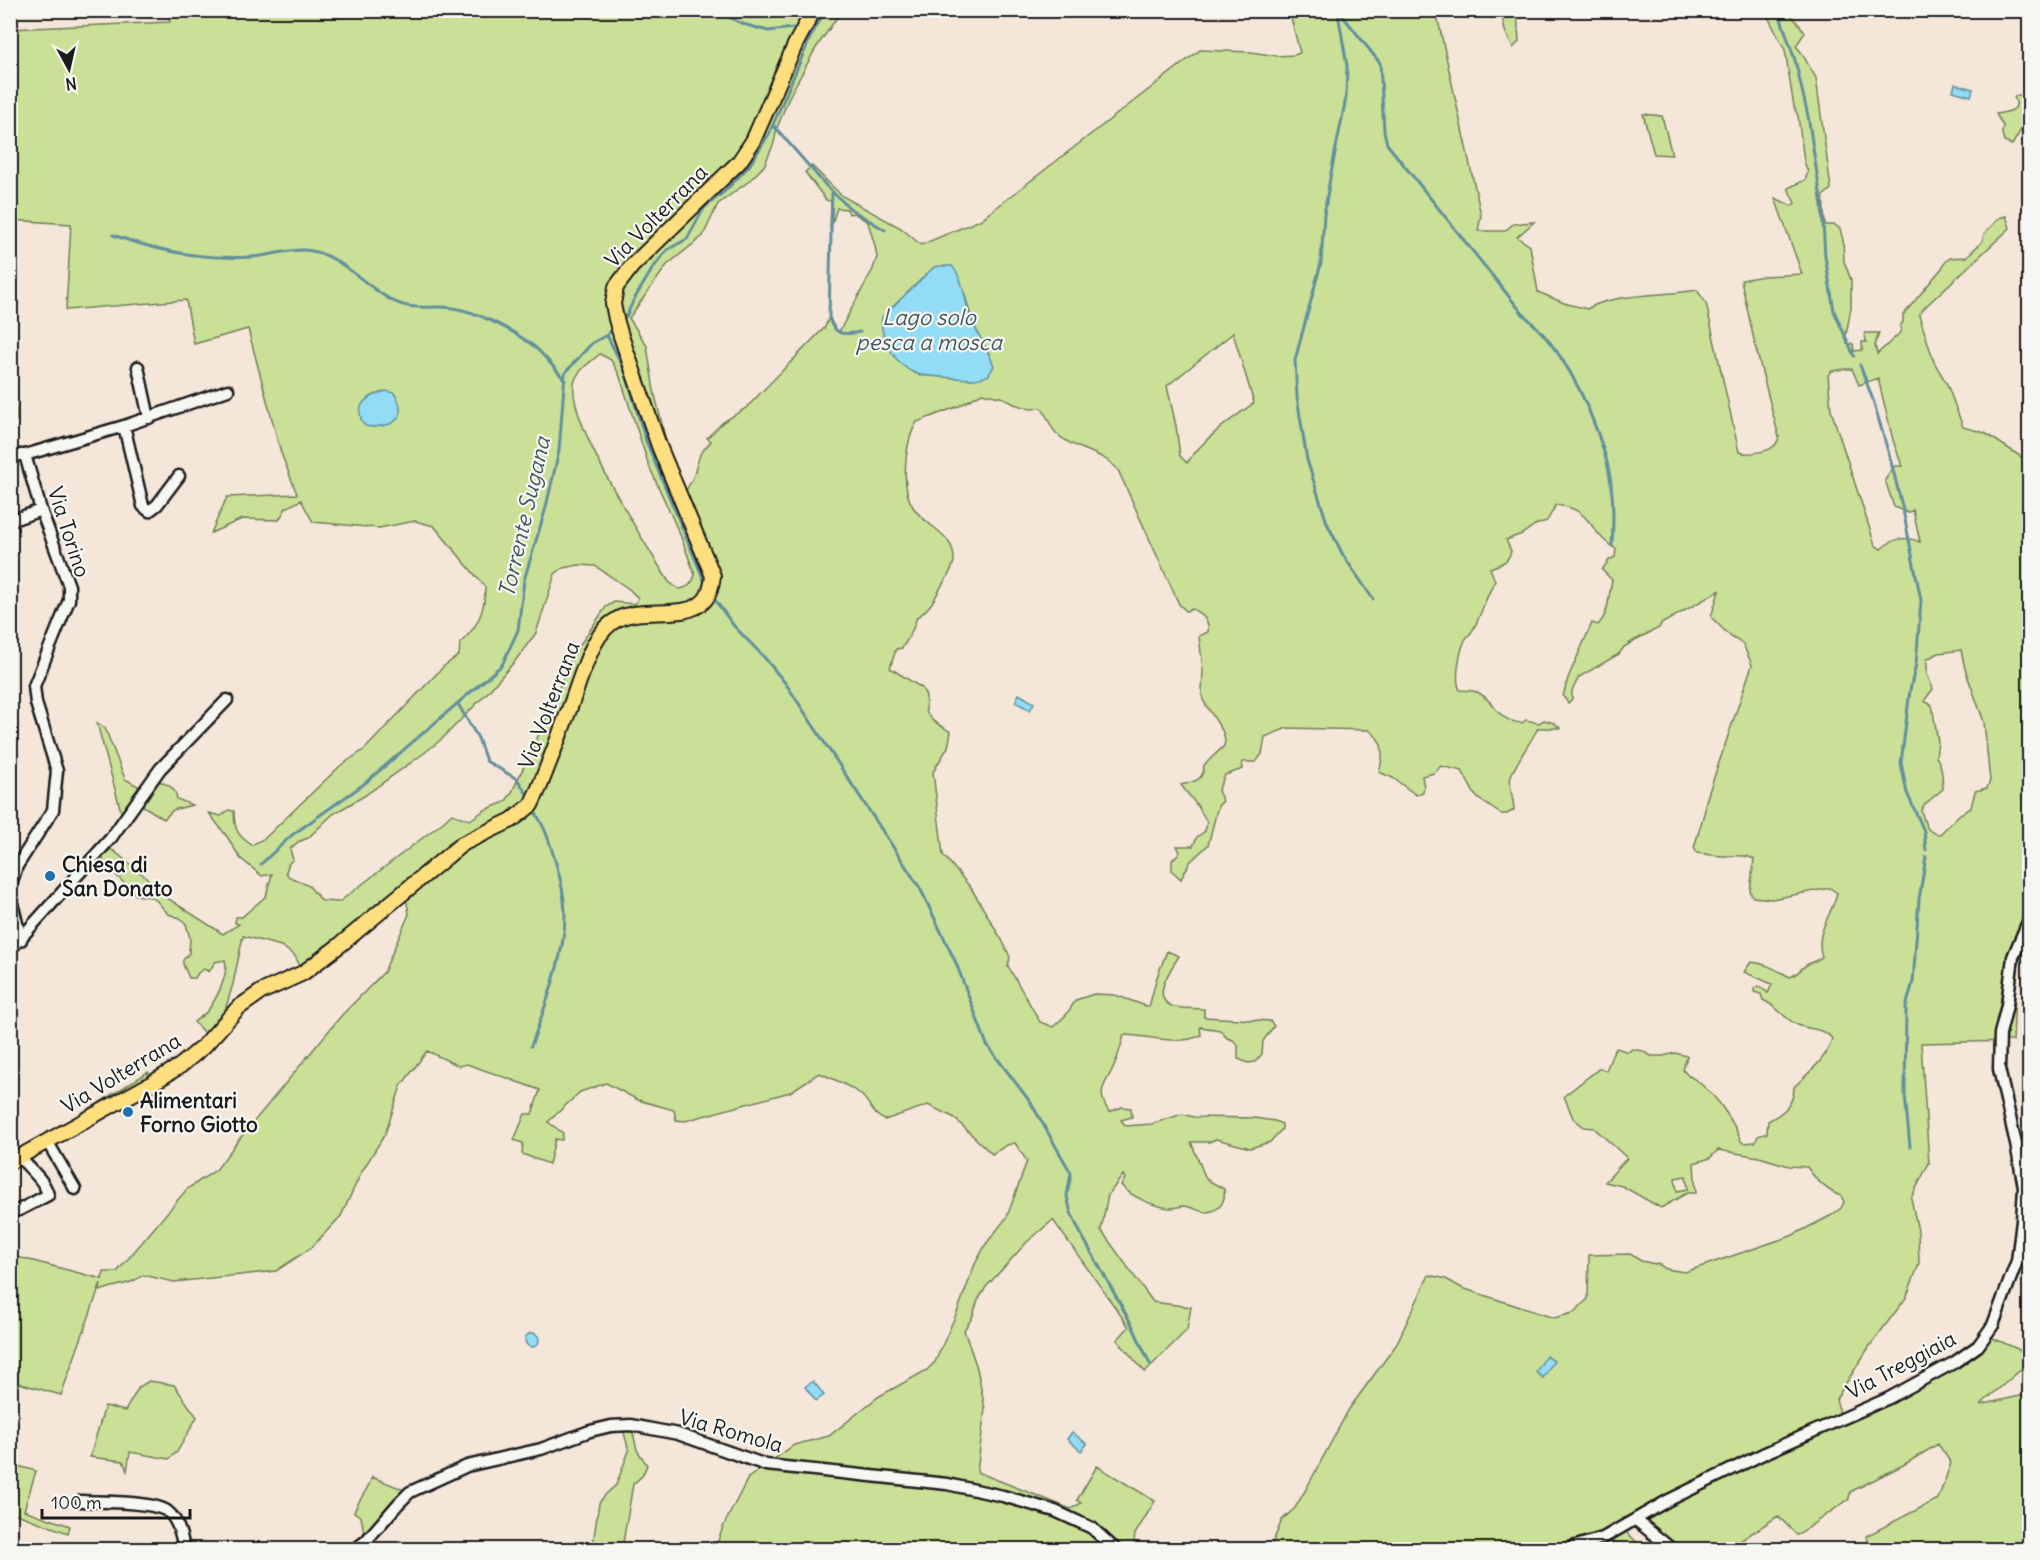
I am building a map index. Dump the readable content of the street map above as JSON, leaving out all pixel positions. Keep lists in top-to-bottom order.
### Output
{
  "streets": {
    "main road": ["Via Volterrana"],
    "street": ["Via Torino", "Via Treggiaia", "Via Romola"]
  },
  "water": ["Lago solo pesca a mosca", "Torrente Sugana"],
  "places": ["Chiesa di San Donato", "Alimentari Forno Giotto"],
  "scale_bar": "100 m",
  "north": "bottom"
}
